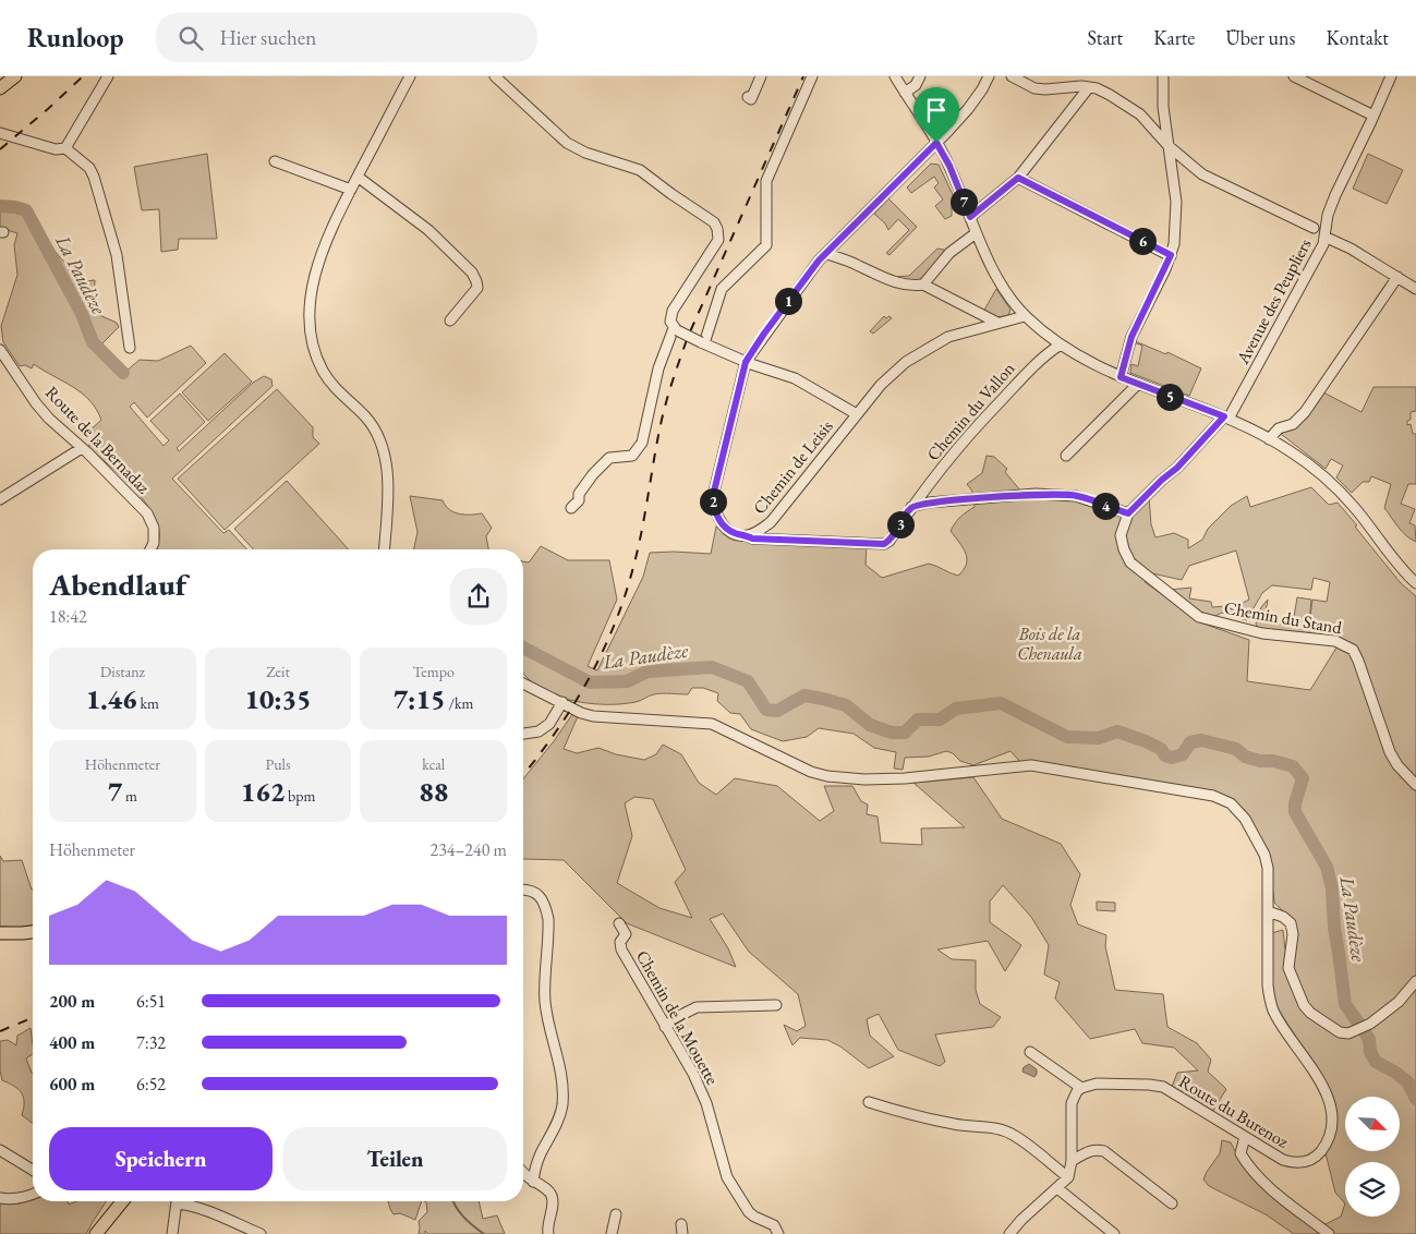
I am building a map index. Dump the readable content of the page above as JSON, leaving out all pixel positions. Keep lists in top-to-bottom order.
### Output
{
  "streets": {
    "street": [
      "Avenue des Peupliers",
      "Chemin du Vallon",
      "Route de la Bernadaz",
      "Chemin de Leisis",
      "Chemin du Stand",
      "Chemin de la Mouette",
      "Route du Burenoz"
    ]
  },
  "crossings": [
    ["Chemin du Vallon", "Chemin de Leisis"]
  ],
  "water": ["La Paudèze"],
  "parks": ["Bois de la Chenaula"],
  "north": "bottom right",
  "page": {
    "header": "Runloop",
    "search": "Hier suchen",
    "nav": [
      "Start",
      "Karte",
      "Über uns",
      "Kontakt"
    ],
    "pins": [
      "7",
      "6",
      "1",
      "5",
      "2",
      "4",
      "3"
    ],
    "heading": ["Abendlauf", "18:42"],
    "stats": [
      ["Distanz", "1.46 km"],
      ["Zeit", "10:35"],
      ["Tempo", "7:15 /km"],
      ["Höhenmeter", "7 m"],
      ["Puls", "162 bpm"],
      ["kcal", "88"]
    ],
    "chart": ["Höhenmeter", "234–240 m"],
    "list": [
      {
        "name": "200 m",
        "note": "6:51"
      },
      {
        "name": "400 m",
        "note": "7:32"
      },
      {
        "name": "600 m",
        "note": "6:52"
      }
    ],
    "buttons": ["Speichern", "Teilen"]
  }
}
